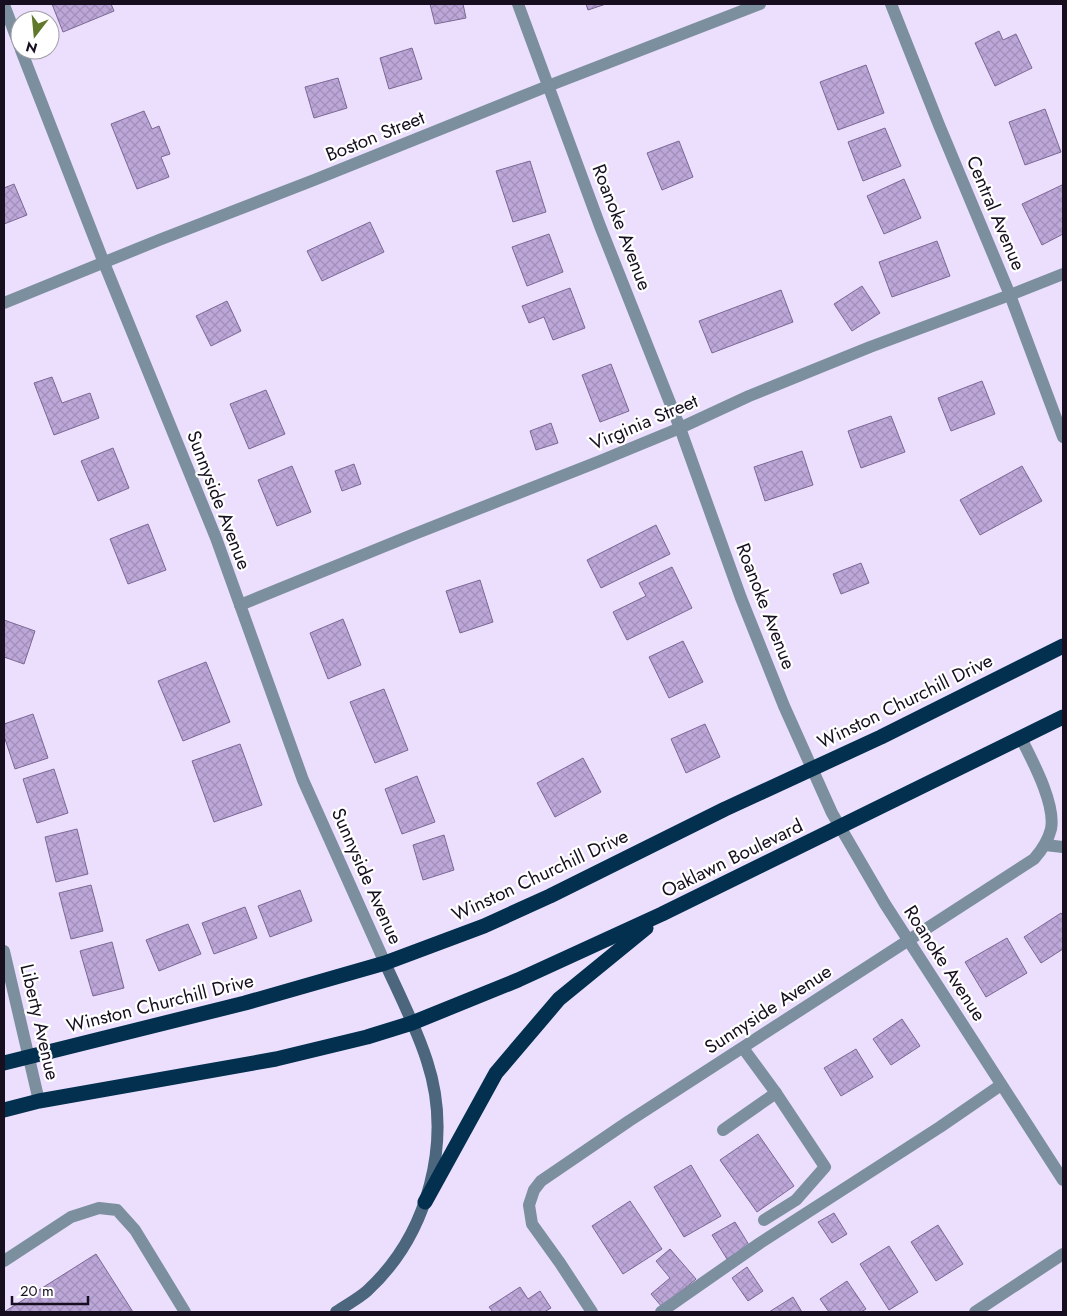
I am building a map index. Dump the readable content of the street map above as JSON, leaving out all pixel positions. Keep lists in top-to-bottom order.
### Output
{
  "streets": {
    "highway": ["Winston Churchill Drive", "Oaklawn Boulevard"],
    "street": [
      "Boston Street",
      "Central Avenue",
      "Roanoke Avenue",
      "Virginia Street",
      "Sunnyside Avenue",
      "Liberty Avenue"
    ]
  },
  "crossings": [
    ["Boston Street", "Roanoke Avenue"],
    ["Boston Street", "Sunnyside Avenue"],
    ["Central Avenue", "Virginia Street"],
    ["Roanoke Avenue", "Virginia Street"],
    ["Roanoke Avenue", "Sunnyside Avenue"],
    ["Roanoke Avenue", "Winston Churchill Drive"],
    ["Roanoke Avenue", "Oaklawn Boulevard"],
    ["Virginia Street", "Sunnyside Avenue"],
    ["Sunnyside Avenue", "Winston Churchill Drive"],
    ["Sunnyside Avenue", "Oaklawn Boulevard"],
    ["Winston Churchill Drive", "Liberty Avenue"]
  ],
  "scale_bar": "20 m",
  "north": "bottom"
}
